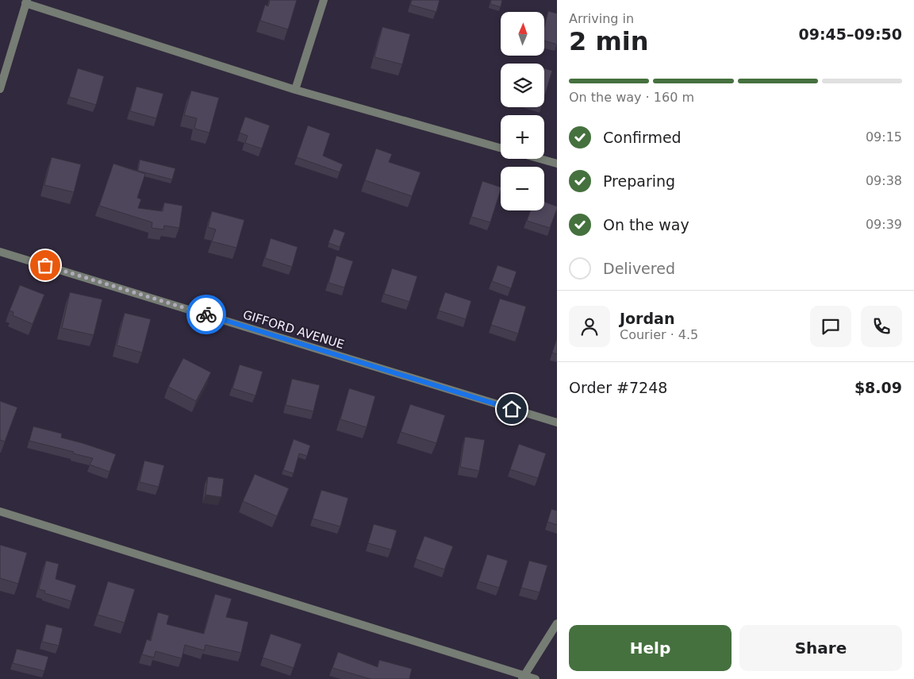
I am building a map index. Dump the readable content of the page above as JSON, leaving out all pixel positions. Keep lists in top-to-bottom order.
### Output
{
  "streets": {
    "street": ["GIFFORD AVENUE"]
  },
  "north": "top",
  "page": {
    "heading": ["2 min", "Arriving in", "09:45–09:50"],
    "panel": [
      "Jordan",
      "Courier · 4.5",
      "Order #7248",
      "$8.09"
    ],
    "map_buttons": ["+", "−"],
    "bar": "On the way · 160 m",
    "list": [
      ["Confirmed", "09:15"],
      ["Preparing", "09:38"],
      ["On the way", "09:39"],
      "Delivered"
    ],
    "buttons": ["Help", "Share"]
  }
}
